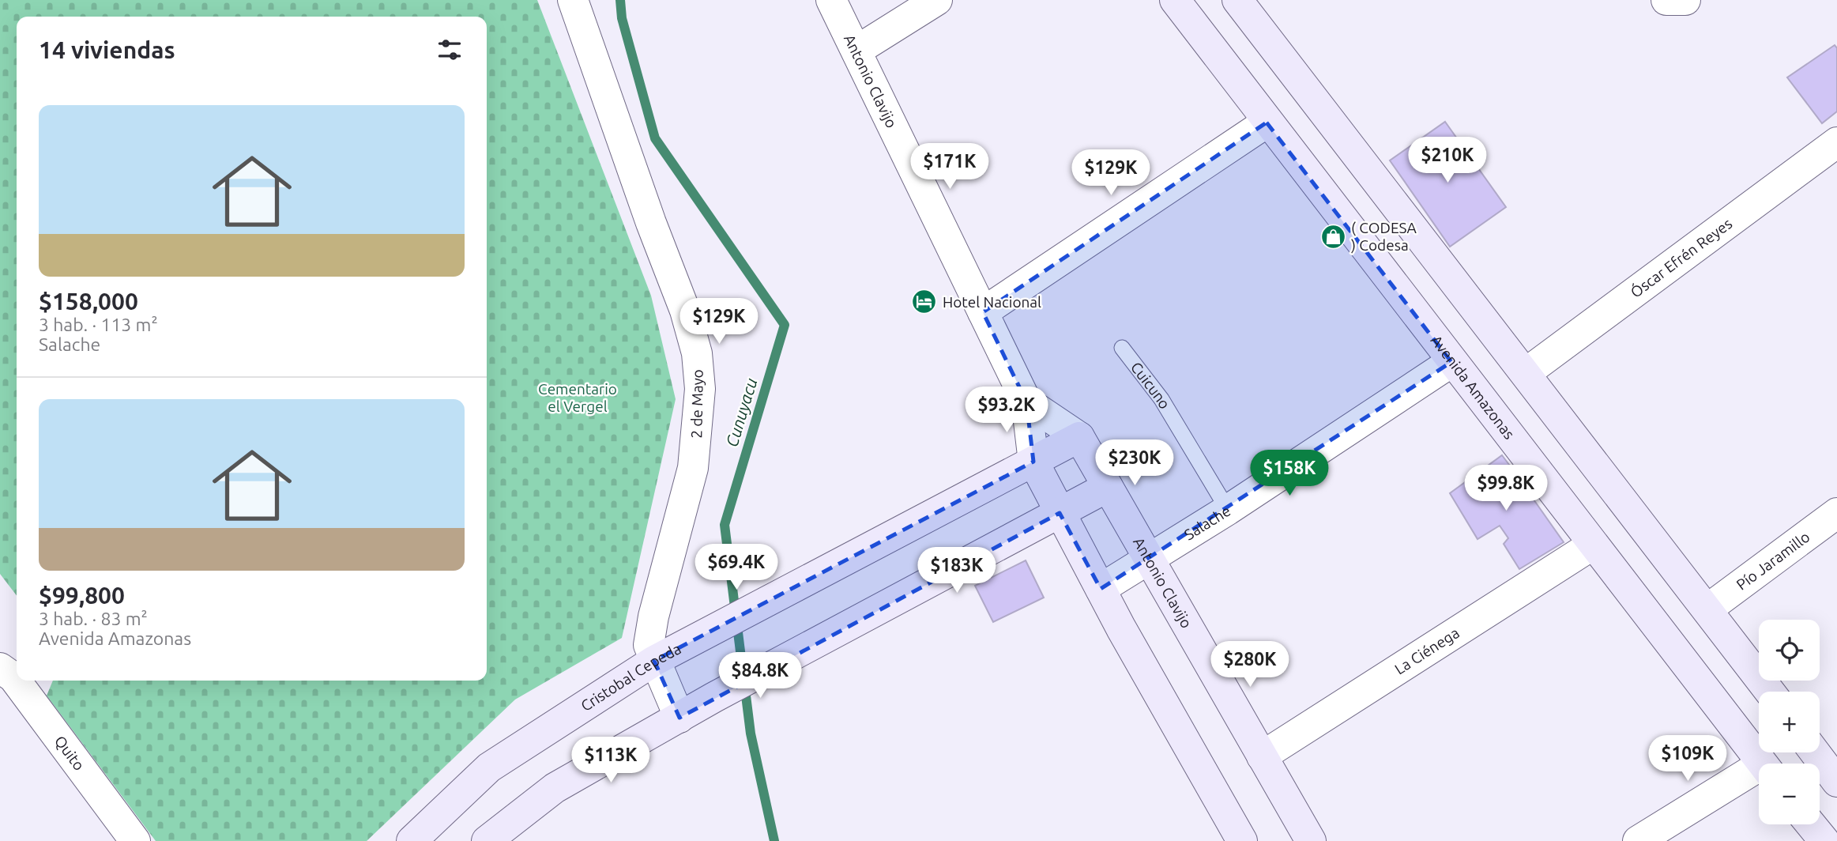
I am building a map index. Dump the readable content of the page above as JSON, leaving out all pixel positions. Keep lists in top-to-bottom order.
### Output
{
  "streets": {
    "street": [
      "Antonio Clavijo",
      "Óscar Efrén Reyes",
      "Avenida Amazonas",
      "2 de Mayo",
      "Salache",
      "Pío Jaramillo",
      "La Ciénega",
      "Cristobal Cepeda",
      "Quito"
    ],
    "lane": ["Cuicuno"]
  },
  "crossings": [
    ["Antonio Clavijo", "Salache"],
    ["Antonio Clavijo", "La Ciénega"],
    ["Antonio Clavijo", "Cristobal Cepeda"],
    ["Cuicuno", "Salache"],
    ["Avenida Amazonas", "Salache"],
    ["Avenida Amazonas", "La Ciénega"],
    ["2 de Mayo", "Cristobal Cepeda"]
  ],
  "water": ["Cunuyacu"],
  "parks": ["Cementario el Vergel"],
  "places": {
    "shop": ["( CODESA ) Codesa"],
    "hotel": ["Hotel Nacional"]
  },
  "page": {
    "heading": "14 viviendas",
    "list": [
      {
        "name": "$158,000",
        "note": "3 hab. · 113 m² · Salache"
      },
      {
        "name": "$99,800",
        "note": "3 hab. · 83 m² · Avenida Amazonas"
      }
    ],
    "price": [
      "$210K",
      "$171K",
      "$129K",
      "$129K",
      "$93.2K",
      "$230K",
      "$158K",
      "$99.8K",
      "$69.4K",
      "$183K",
      "$280K",
      "$84.8K",
      "$109K",
      "$113K"
    ],
    "map_buttons": ["+", "−"]
  }
}
